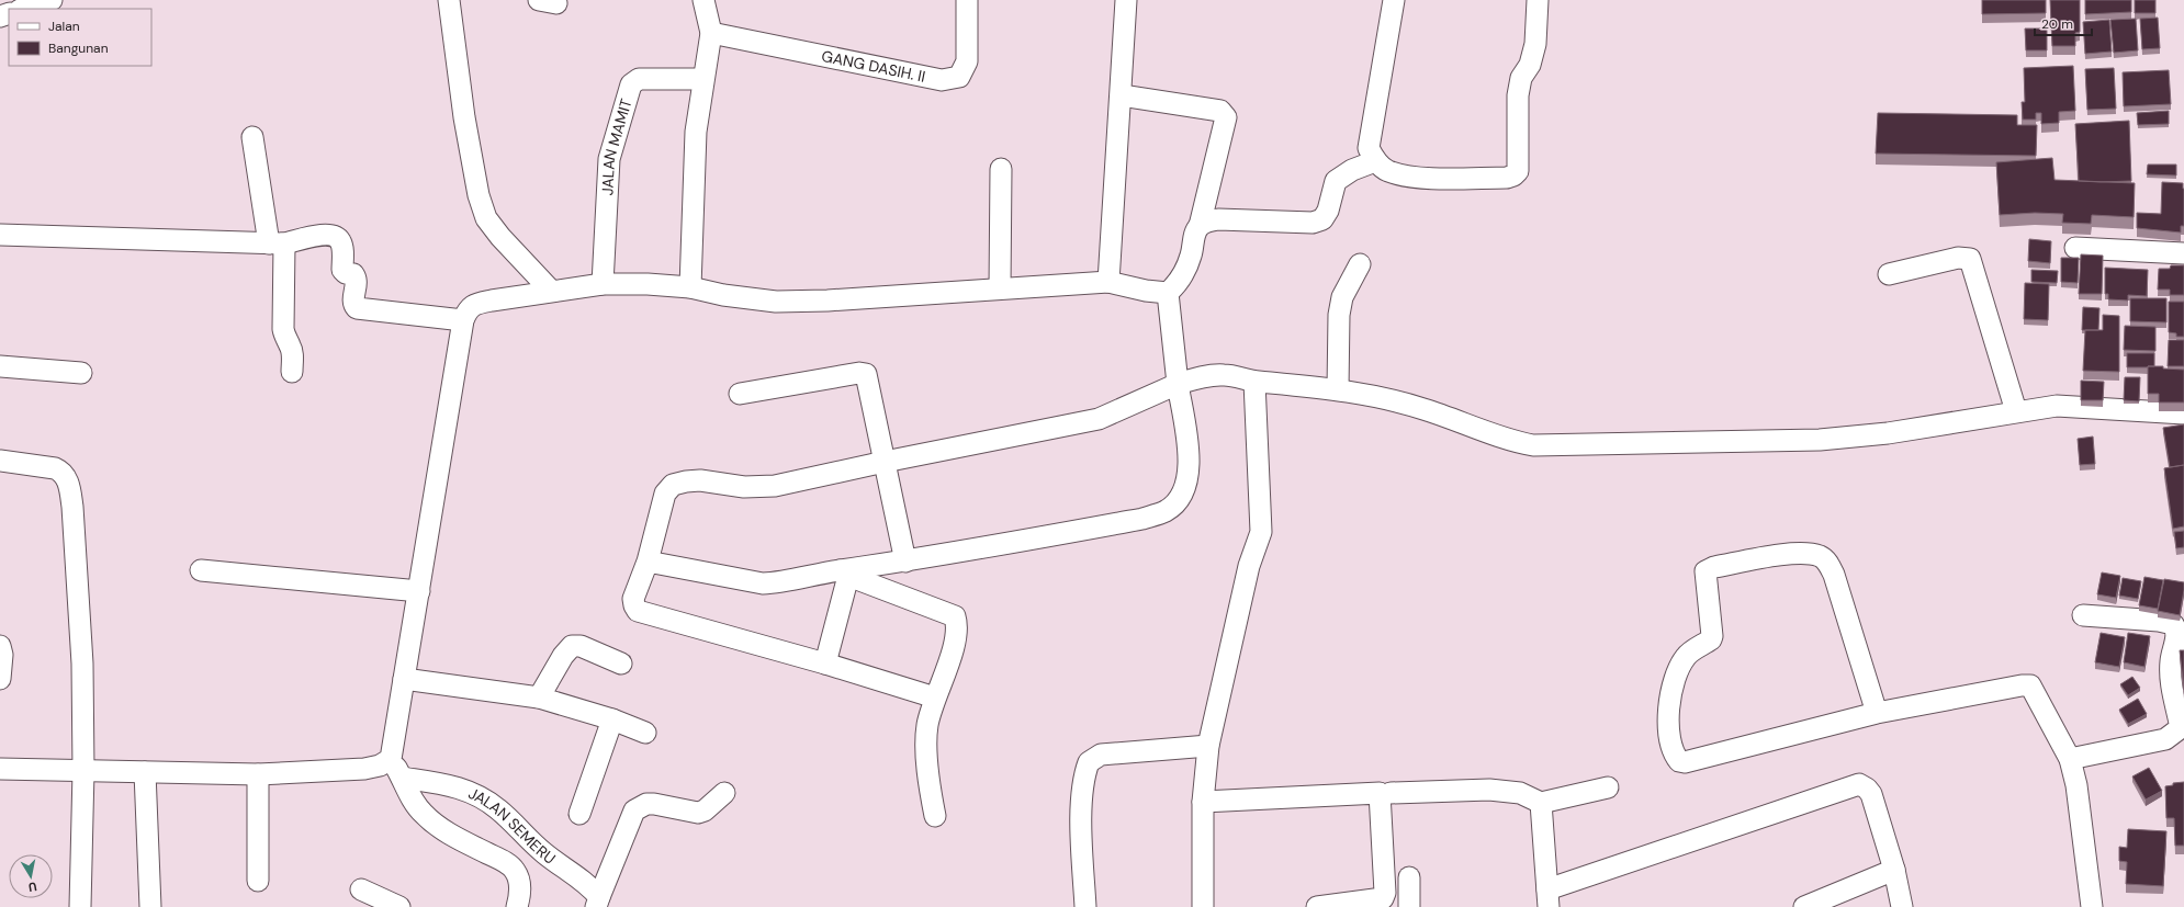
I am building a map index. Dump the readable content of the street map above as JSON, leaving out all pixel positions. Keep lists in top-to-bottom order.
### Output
{
  "streets": {
    "street": ["GANG DASIH. II", "JALAN MAMIT", "JALAN SEMERU"]
  },
  "legend": ["Jalan", "Bangunan"],
  "scale_bar": "20 m",
  "north": "bottom"
}
